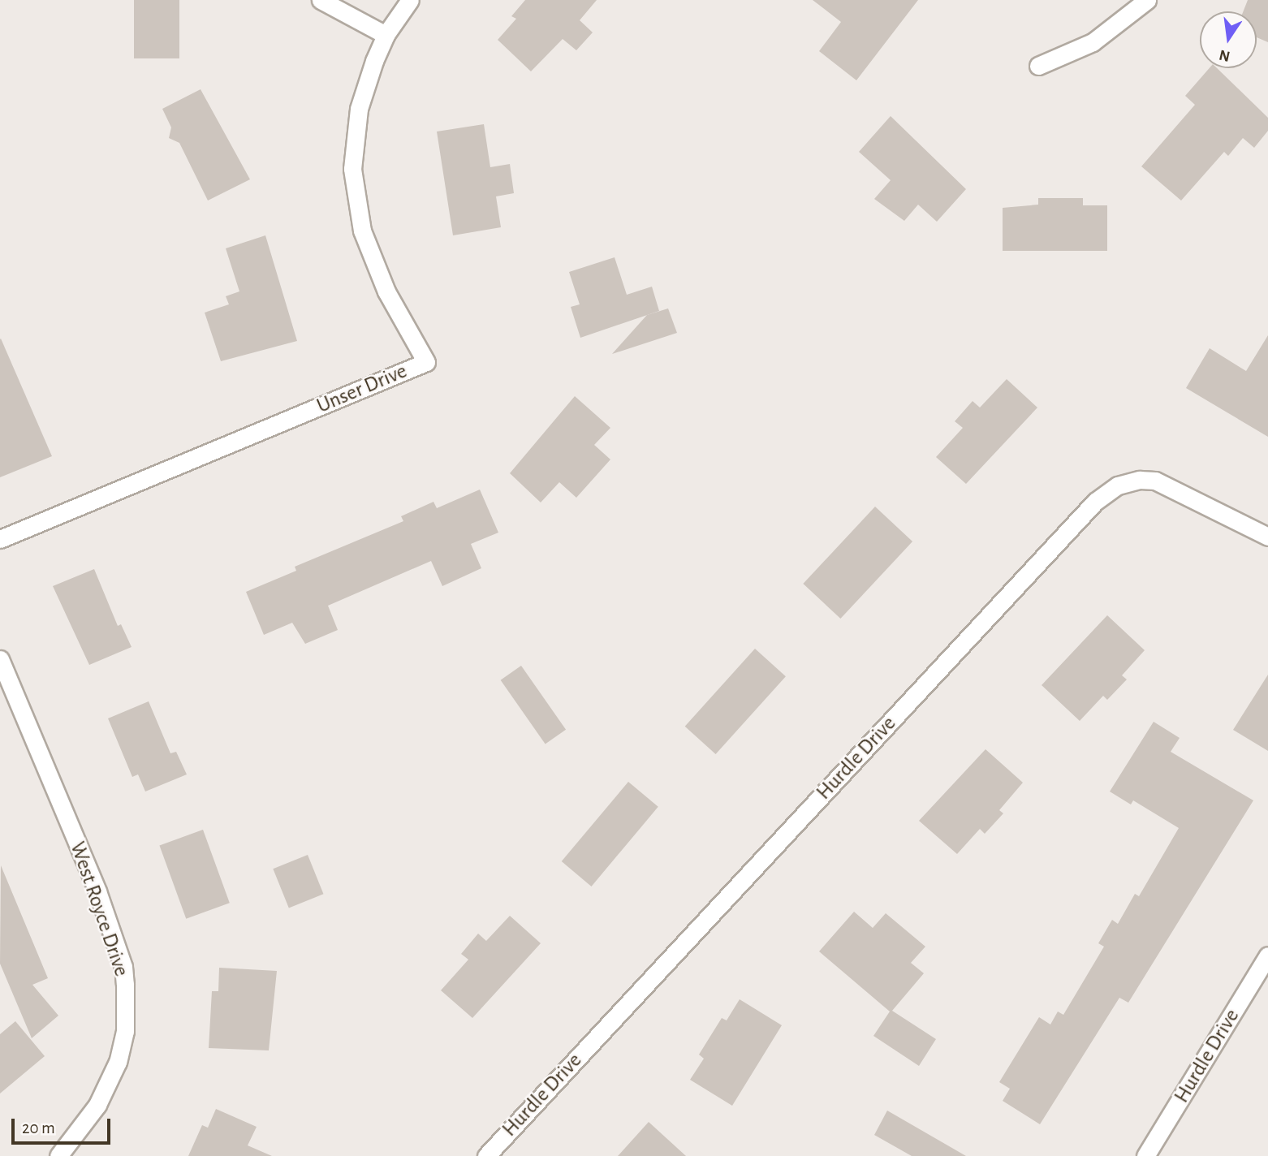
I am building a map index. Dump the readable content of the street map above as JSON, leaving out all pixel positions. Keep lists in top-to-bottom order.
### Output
{
  "streets": {
    "street": ["Unser Drive", "Hurdle Drive", "West Royce Drive"]
  },
  "scale_bar": "20 m",
  "north": "bottom"
}
